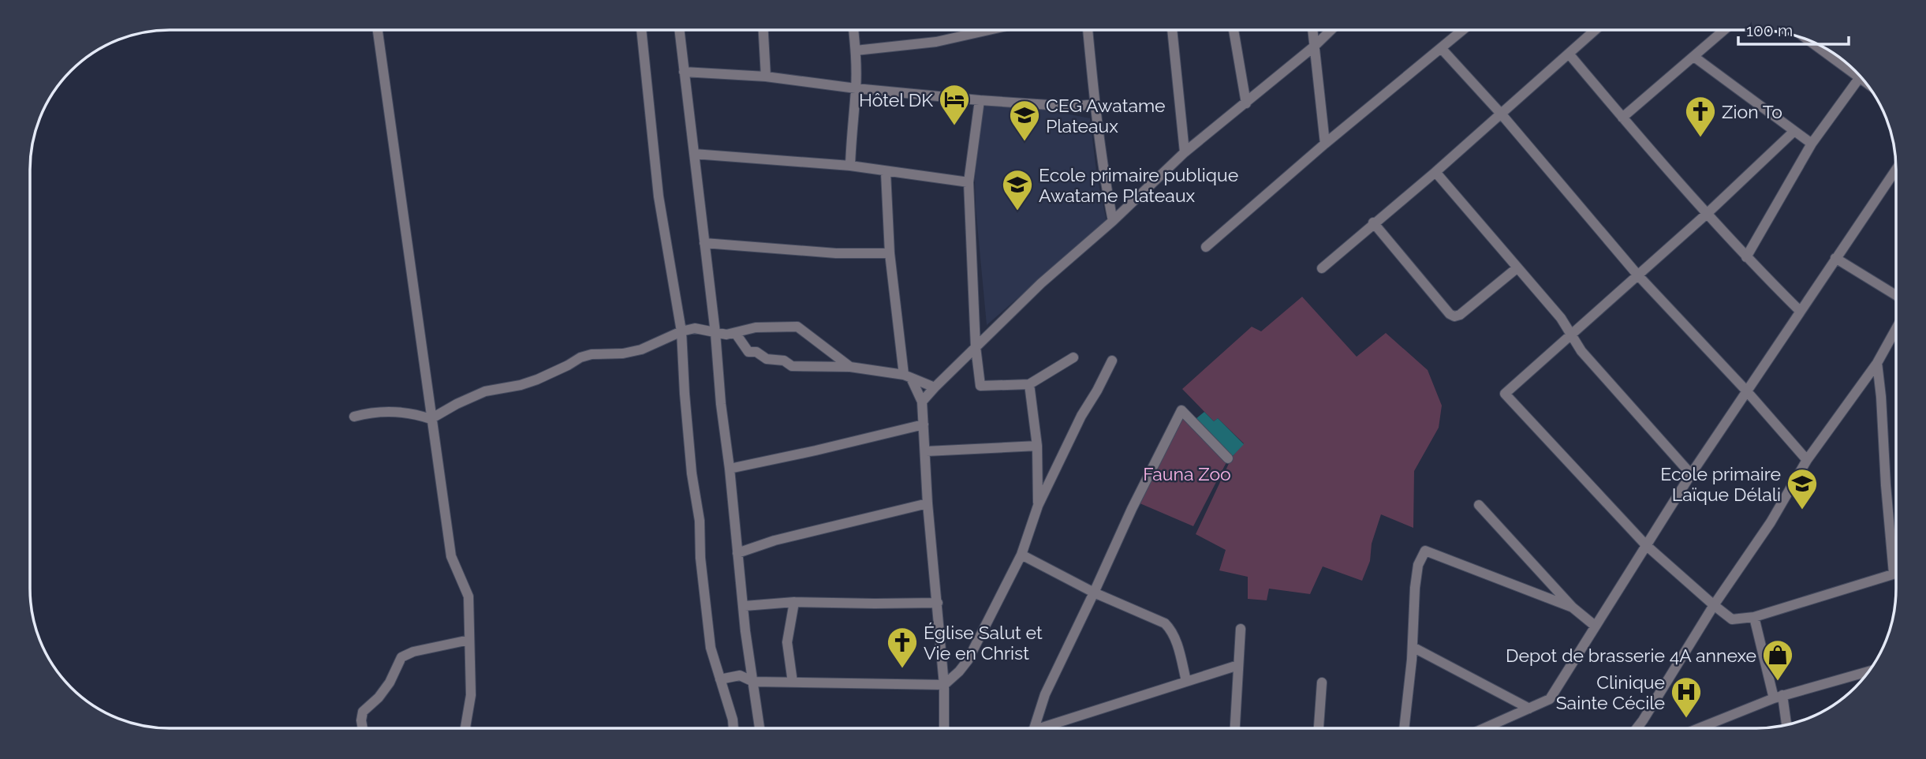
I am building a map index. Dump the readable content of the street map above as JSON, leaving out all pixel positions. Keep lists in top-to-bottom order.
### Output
{
  "parks": ["Fauna Zoo"],
  "places": {
    "hotel": ["Hôtel DK"],
    "church": ["Zion To", "Église Salut et Vie en Christ"],
    "school or university": ["CEG Awatame Plateaux", "Ecole primaire publique Awatame Plateaux", "Ecole primaire Laïque Délali"],
    "shop": ["Depot de brasserie 4A annexe"],
    "hospital": ["Clinique Sainte Cécile"]
  },
  "scale_bar": "100 m"
}
